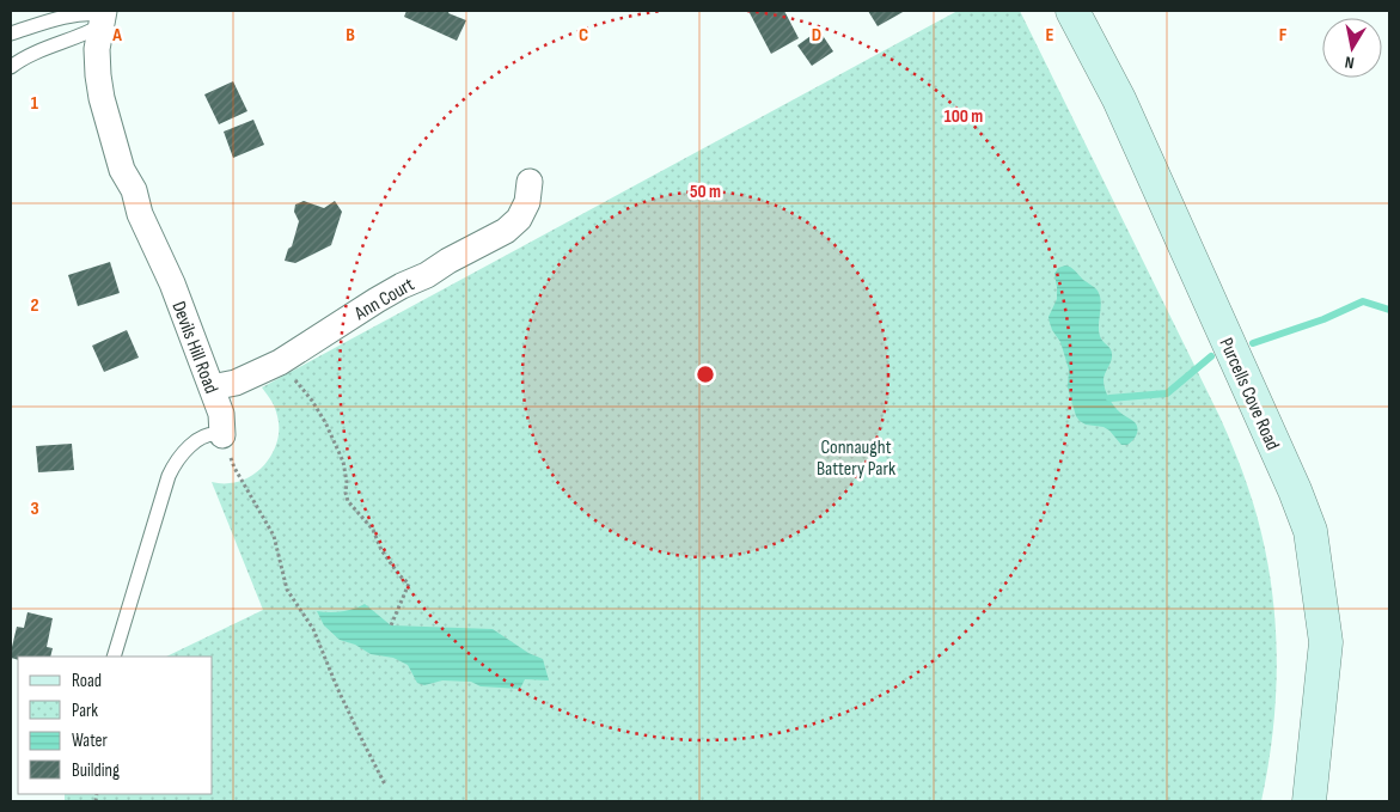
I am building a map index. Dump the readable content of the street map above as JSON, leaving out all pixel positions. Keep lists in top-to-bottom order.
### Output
{
  "streets": {
    "main road": ["Purcells Cove Road"],
    "street": ["Ann Court", "Devils Hill Road"]
  },
  "crossings": [
    ["Ann Court", "Devils Hill Road"]
  ],
  "parks": ["Connaught Battery Park"],
  "legend": [
    "Road",
    "Park",
    "Water",
    "Building"
  ],
  "north": "bottom",
  "grid": {
    "columns": [
      "A",
      "B",
      "C",
      "D",
      "E",
      "F"
    ],
    "rows": ["1", "2", "3"]
  },
  "rings": ["100 m", "50 m"]
}
